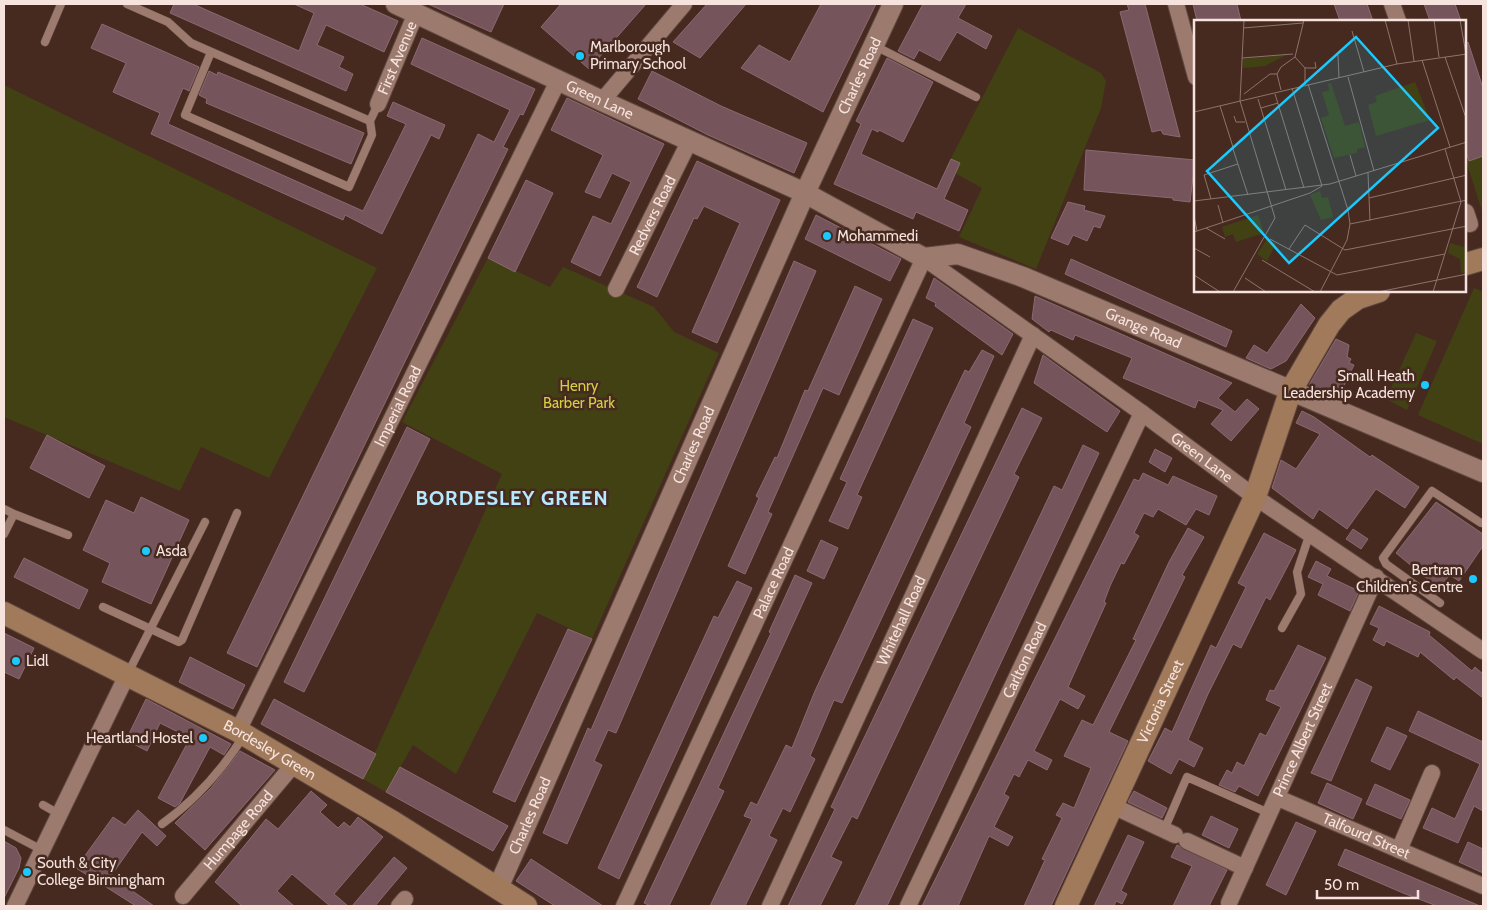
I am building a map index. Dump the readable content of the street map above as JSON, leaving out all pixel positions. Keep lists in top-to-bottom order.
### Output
{
  "streets": {
    "main road": ["Victoria Street", "Bordesley Green"],
    "street": [
      "First Avenue",
      "Charles Road",
      "Green Lane",
      "Redvers Road",
      "Grange Road",
      "Imperial Road",
      "Palace Road",
      "Whitehall Road",
      "Carlton Road",
      "Prince Albert Street",
      "Humpage Road",
      "Talfourd Street"
    ]
  },
  "crossings": [
    ["First Avenue", "Green Lane"],
    ["Charles Road", "Green Lane"],
    ["Charles Road", "Bordesley Green"],
    ["Green Lane", "Redvers Road"],
    ["Green Lane", "Grange Road"],
    ["Green Lane", "Imperial Road"],
    ["Green Lane", "Palace Road"],
    ["Green Lane", "Whitehall Road"],
    ["Green Lane", "Carlton Road"],
    ["Green Lane", "Victoria Street"],
    ["Green Lane", "Prince Albert Street"],
    ["Grange Road", "Palace Road"],
    ["Grange Road", "Victoria Street"],
    ["Imperial Road", "Bordesley Green"],
    ["Prince Albert Street", "Talfourd Street"],
    ["Bordesley Green", "Humpage Road"]
  ],
  "districts": ["BORDESLEY GREEN"],
  "parks": ["Henry Barber Park"],
  "places": [
    "Marlborough Primary School",
    "Mohammedi",
    "Small Heath Leadership Academy",
    "Asda",
    "Bertram Children's Centre",
    "Lidl",
    "Heartland Hostel",
    "South & City College Birmingham"
  ],
  "scale_bar": "50 m"
}
